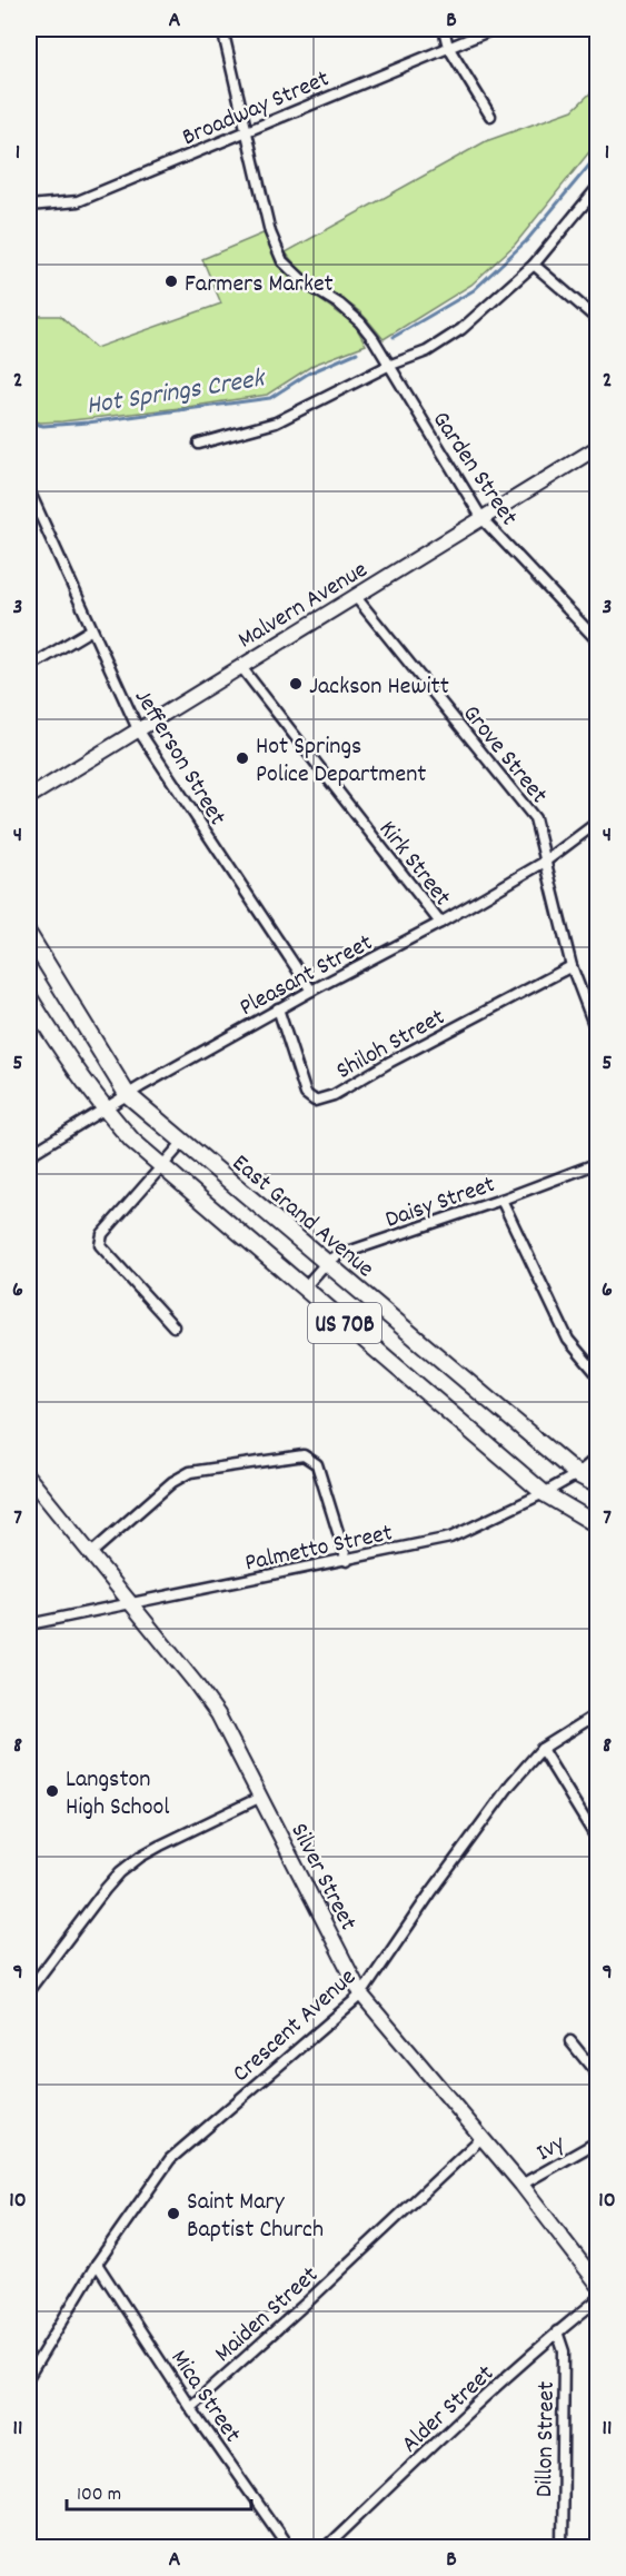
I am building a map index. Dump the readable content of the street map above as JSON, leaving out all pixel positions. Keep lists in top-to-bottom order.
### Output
{
  "streets": {
    "main road": ["East Grand Avenue", "US 70B"],
    "street": [
      "Broadway Street",
      "Garden Street",
      "Malvern Avenue",
      "Grove Street",
      "Jefferson Street",
      "Kirk Street",
      "Pleasant Street",
      "Shiloh Street",
      "Daisy Street",
      "Palmetto Street",
      "Silver Street",
      "Crescent Avenue",
      "Ivy",
      "Maiden Street",
      "Mica Street",
      "Alder Street",
      "Dillon Street"
    ]
  },
  "crossings": [
    ["Broadway Street", "Garden Street"],
    ["Garden Street", "Malvern Avenue"],
    ["Malvern Avenue", "Grove Street"],
    ["Malvern Avenue", "Jefferson Street"],
    ["Malvern Avenue", "Kirk Street"],
    ["Grove Street", "Pleasant Street"],
    ["Grove Street", "Shiloh Street"],
    ["Jefferson Street", "Pleasant Street"],
    ["Kirk Street", "Pleasant Street"],
    ["Pleasant Street", "Shiloh Street"],
    ["Pleasant Street", "East Grand Avenue"],
    ["Pleasant Street", "US 70B"],
    ["Daisy Street", "East Grand Avenue"],
    ["Daisy Street", "US 70B"],
    ["East Grand Avenue", "Palmetto Street"],
    ["US 70B", "Palmetto Street"],
    ["Palmetto Street", "Silver Street"],
    ["Silver Street", "Crescent Avenue"],
    ["Silver Street", "Ivy"],
    ["Silver Street", "Maiden Street"],
    ["Crescent Avenue", "Mica Street"],
    ["Maiden Street", "Mica Street"],
    ["Alder Street", "Dillon Street"]
  ],
  "water": ["Hot Springs Creek"],
  "places": [
    "Farmers Market",
    "Jackson Hewitt",
    "Hot Springs Police Department",
    "Langston High School",
    "Saint Mary Baptist Church"
  ],
  "scale_bar": "100 m",
  "grid": {
    "columns": ["A", "B"],
    "rows": [
      "1",
      "2",
      "3",
      "4",
      "5",
      "6",
      "7",
      "8",
      "9",
      "10",
      "11"
    ]
  }
}
